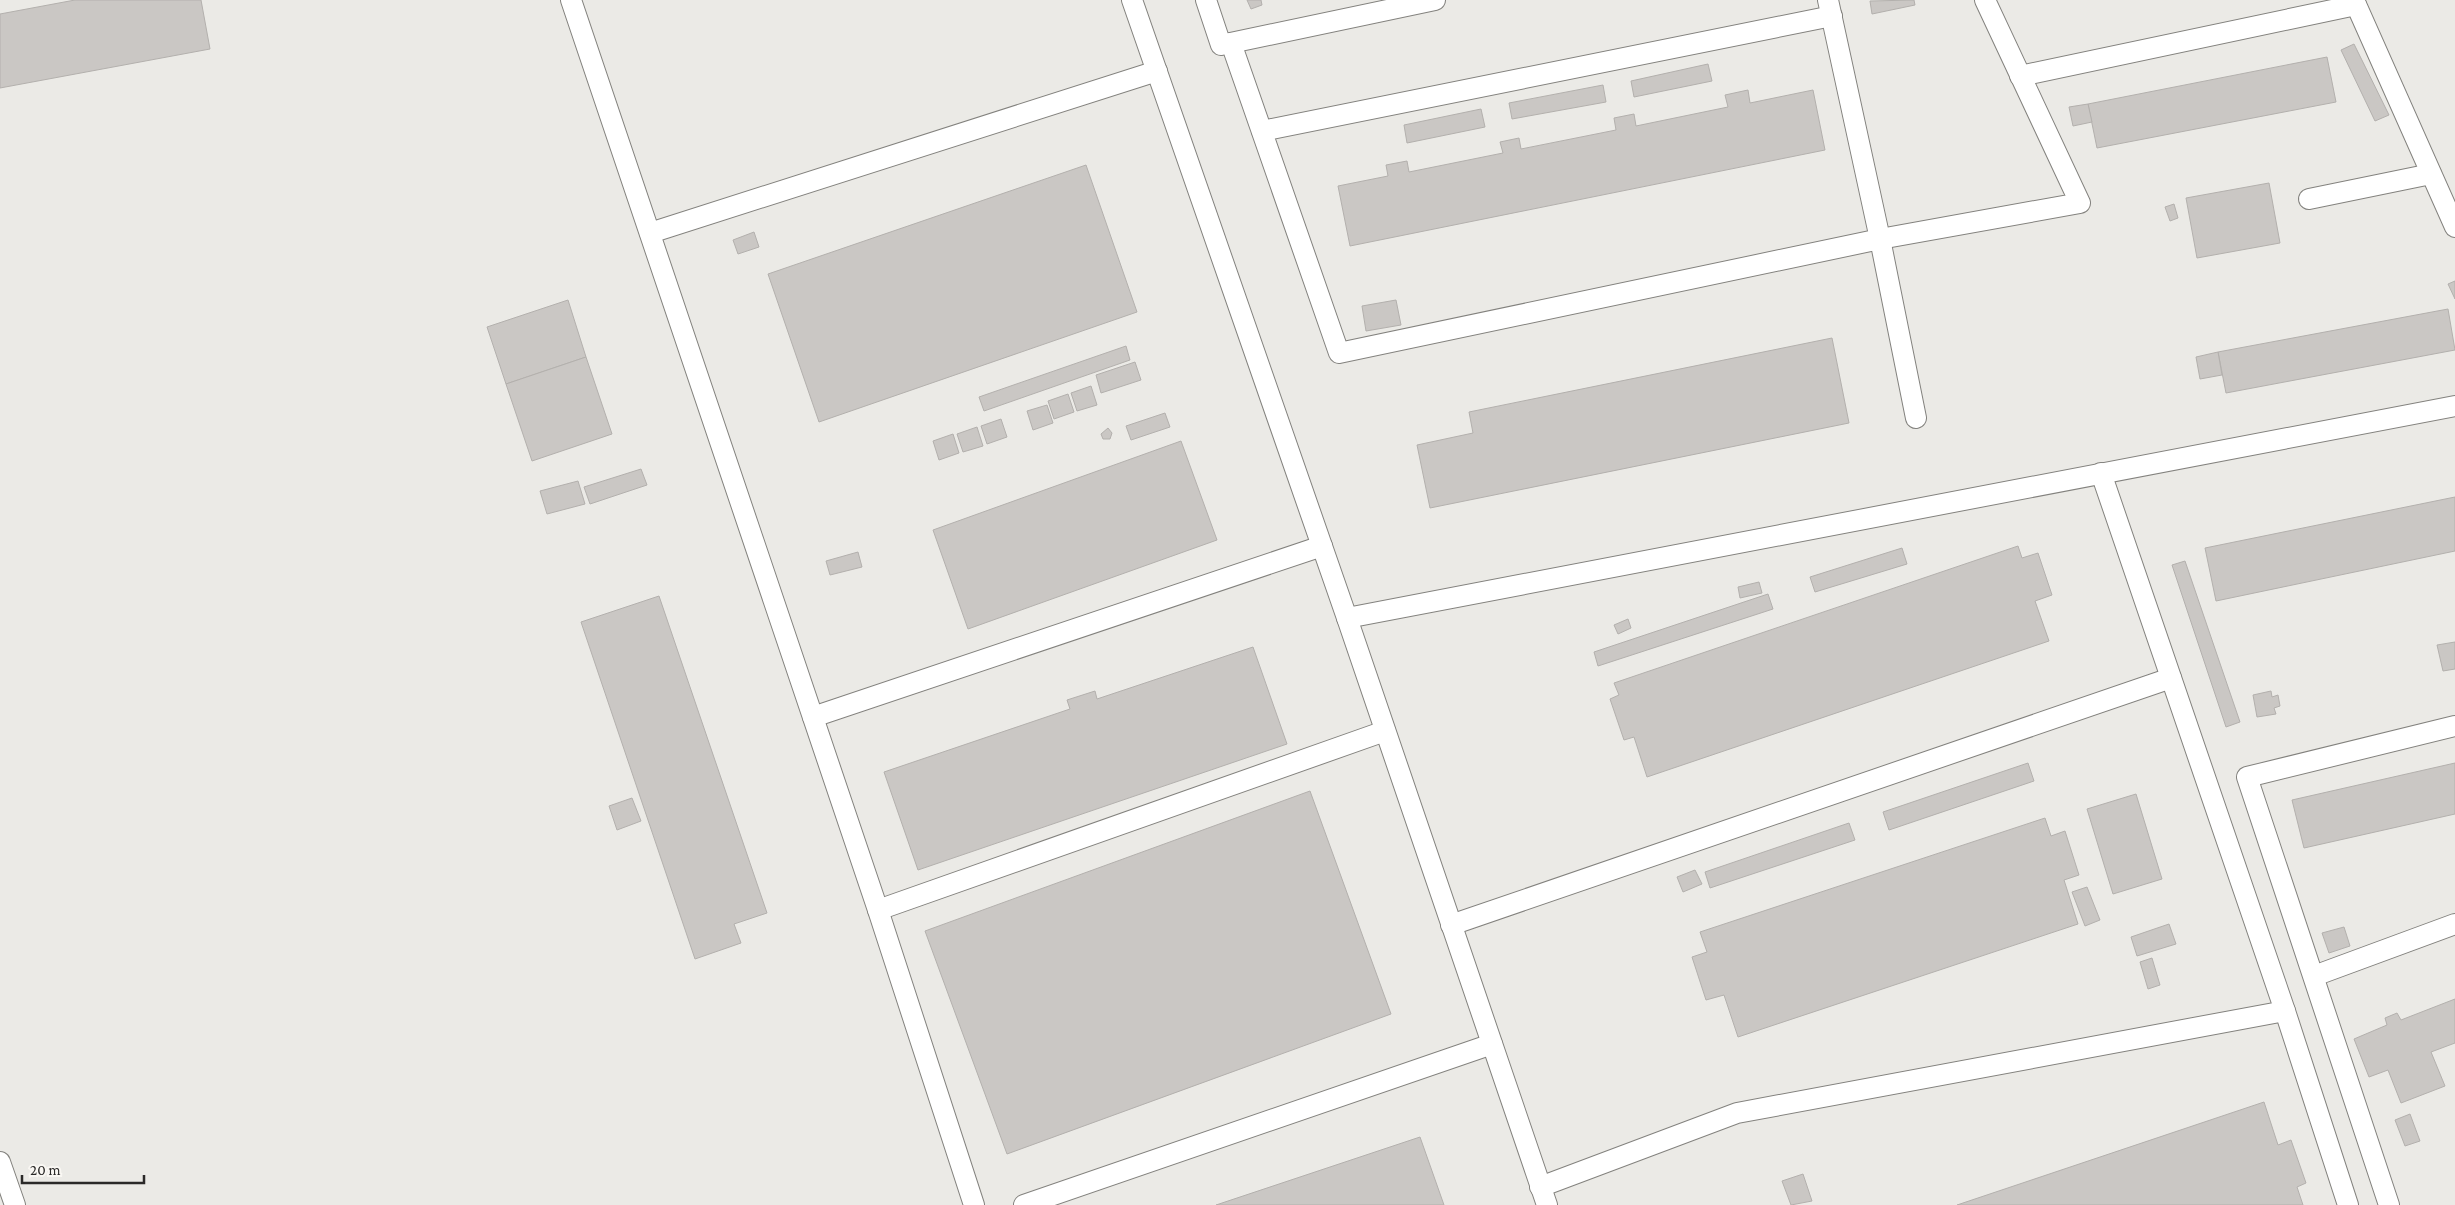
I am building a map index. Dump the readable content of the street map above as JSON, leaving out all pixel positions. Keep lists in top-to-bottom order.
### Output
{
  "scale_bar": "20 m"
}
